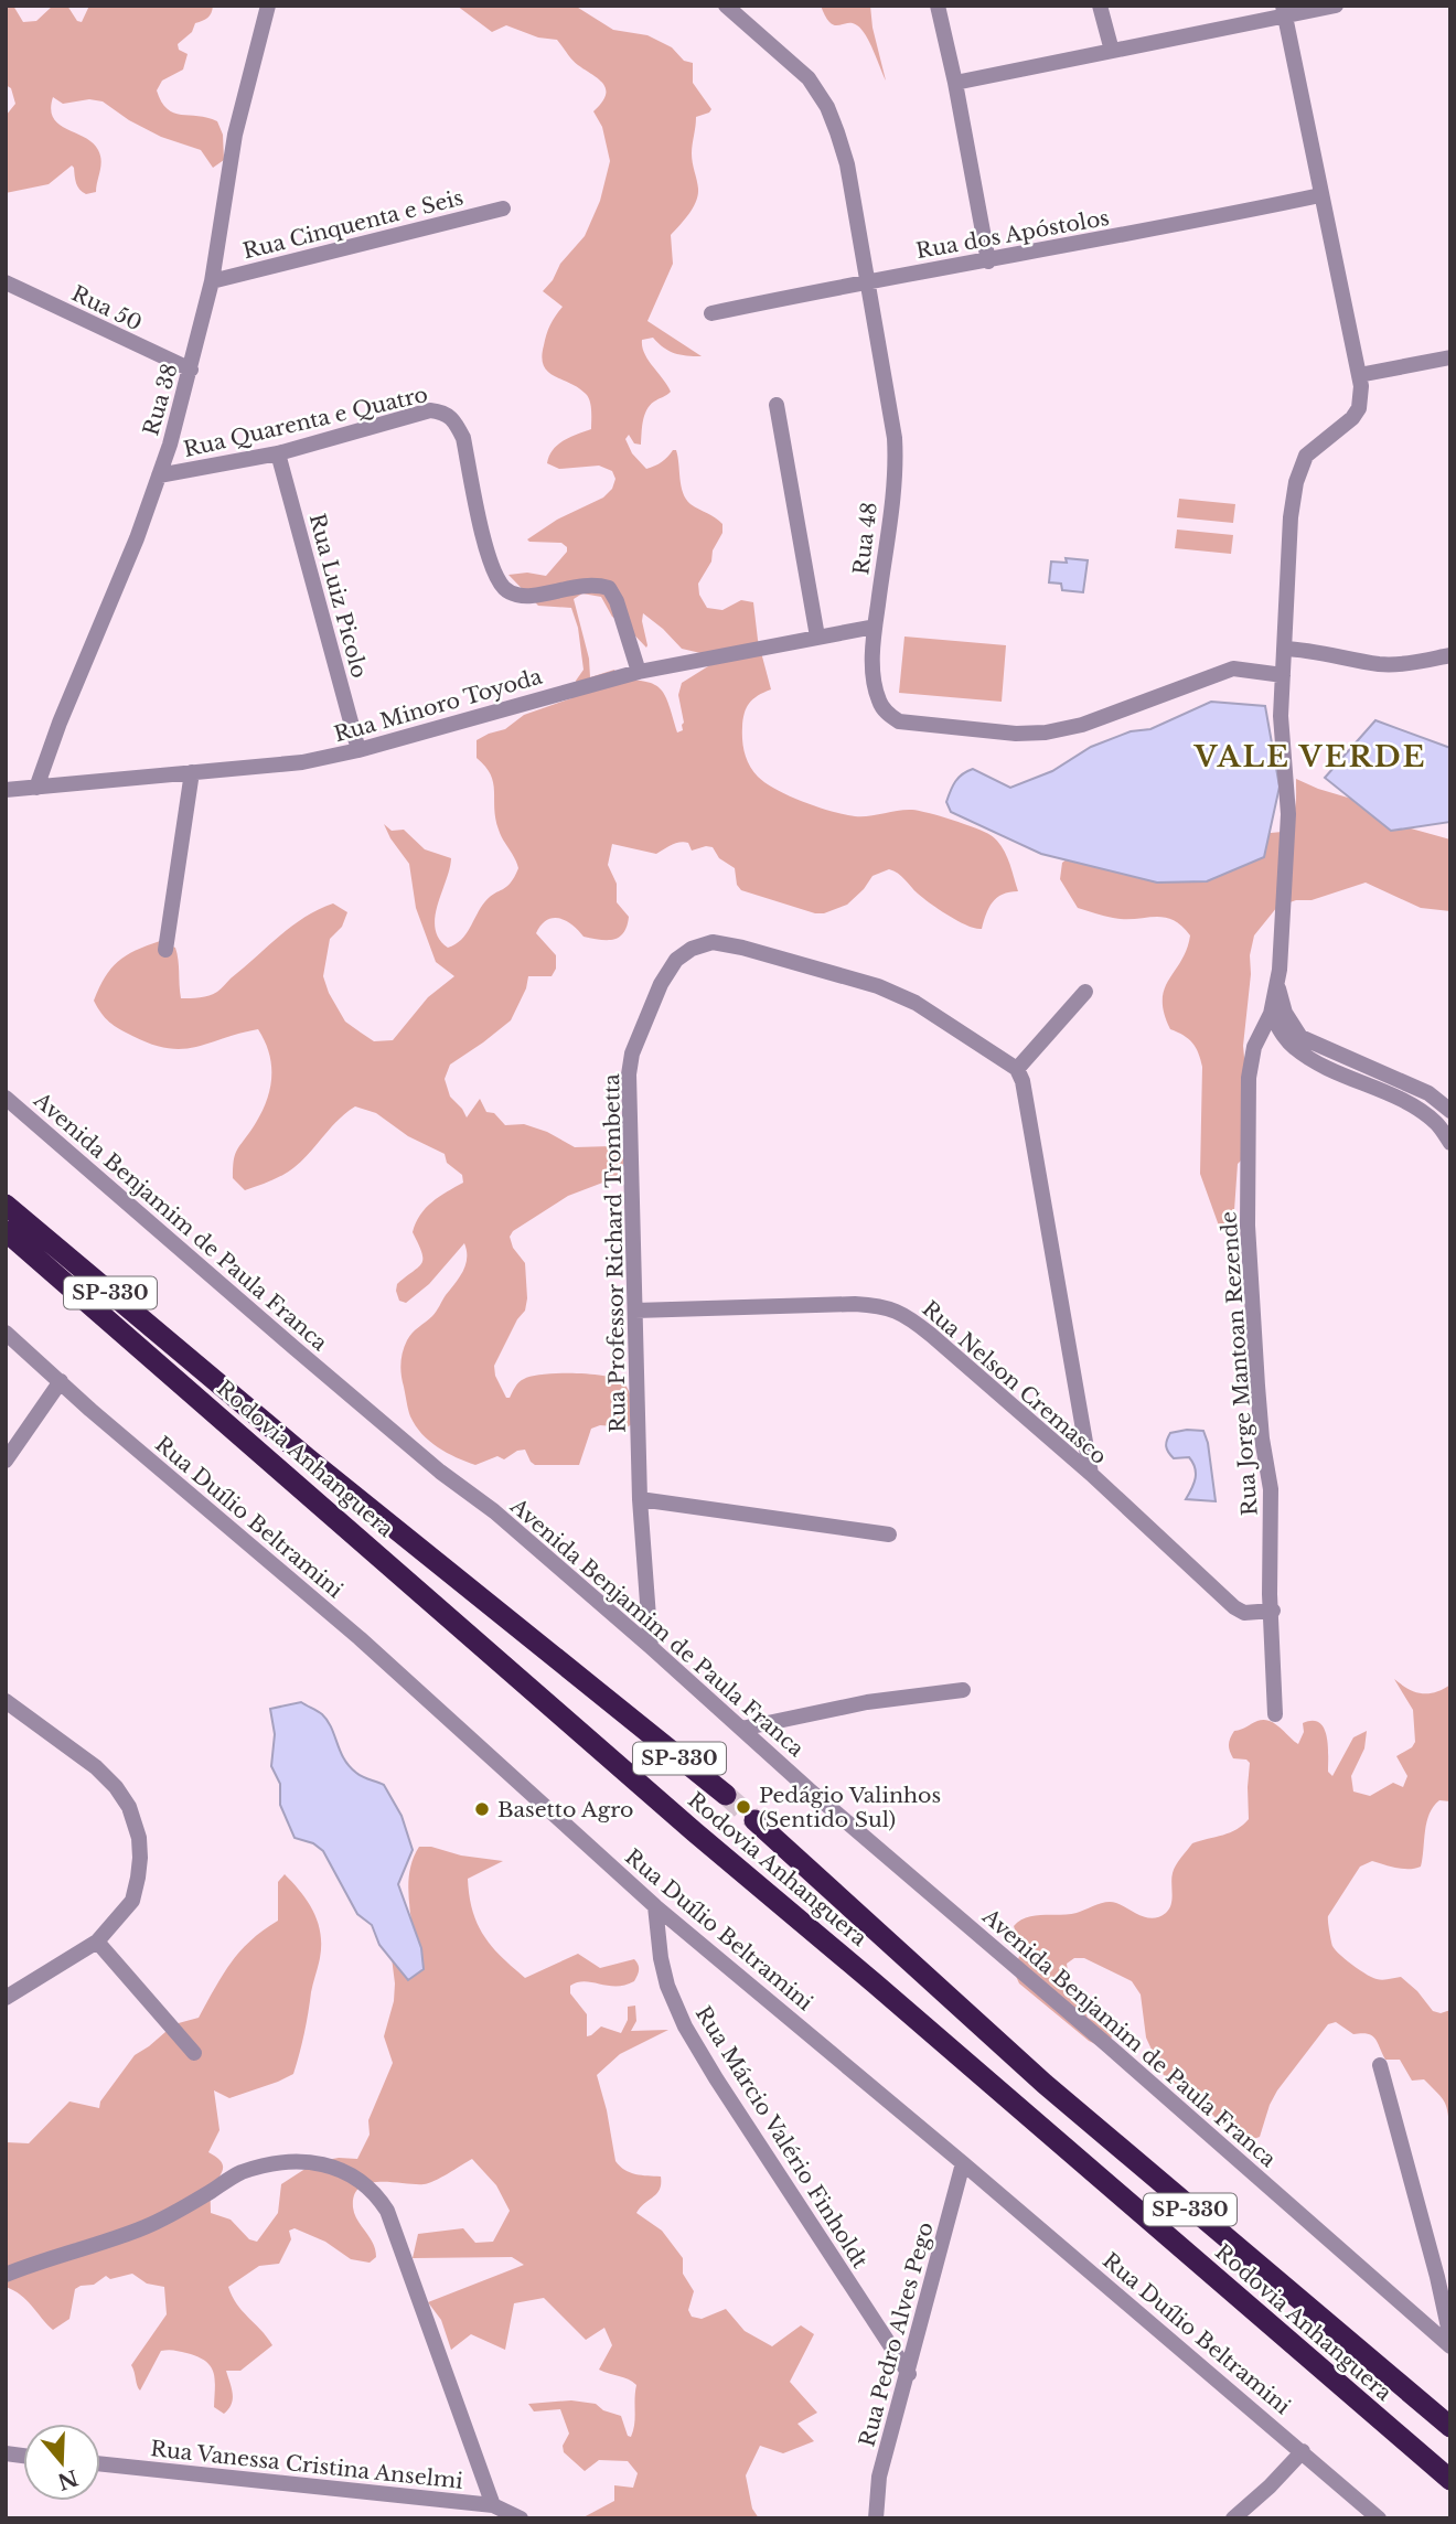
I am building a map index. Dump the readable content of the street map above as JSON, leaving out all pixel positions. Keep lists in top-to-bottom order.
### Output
{
  "streets": {
    "highway": ["SP-330", "Rodovia Anhanguera"],
    "street": [
      "Rua Cinquenta e Seis",
      "Rua dos Apóstolos",
      "Rua 50",
      "Rua 38",
      "Rua Quarenta e Quatro",
      "Rua 48",
      "Rua Luiz Picolo",
      "Rua Minoro Toyoda",
      "Avenida Benjamim de Paula Franca",
      "Rua Professor Richard Trombetta",
      "Rua Jorge Mantoan Rezende",
      "Rua Nelson Cremasco",
      "Rua Duílio Beltramini",
      "Rua Márcio Valério Finholdt",
      "Rua Pedro Alves Pego",
      "Rua Vanessa Cristina Anselmi"
    ]
  },
  "crossings": [
    ["Rua Cinquenta e Seis", "Rua 38"],
    ["Rua dos Apóstolos", "Rua 48"],
    ["Rua 50", "Rua 38"],
    ["Rua 38", "Rua Quarenta e Quatro"],
    ["Rua 38", "Rua Minoro Toyoda"],
    ["Rua Quarenta e Quatro", "Rua Luiz Picolo"],
    ["Rua Quarenta e Quatro", "Rua Minoro Toyoda"],
    ["Rua 48", "Rua Minoro Toyoda"],
    ["Rua Luiz Picolo", "Rua Minoro Toyoda"],
    ["Avenida Benjamim de Paula Franca", "Rua Professor Richard Trombetta"],
    ["Rua Professor Richard Trombetta", "Rua Nelson Cremasco"],
    ["Rua Jorge Mantoan Rezende", "Rua Nelson Cremasco"],
    ["Rua Duílio Beltramini", "Rua Márcio Valério Finholdt"],
    ["Rua Duílio Beltramini", "Rua Pedro Alves Pego"],
    ["Rua Márcio Valério Finholdt", "Rua Pedro Alves Pego"]
  ],
  "districts": ["VALE VERDE"],
  "places": ["Pedágio Valinhos (Sentido Sul)", "Basetto Agro"],
  "north": "bottom"
}
